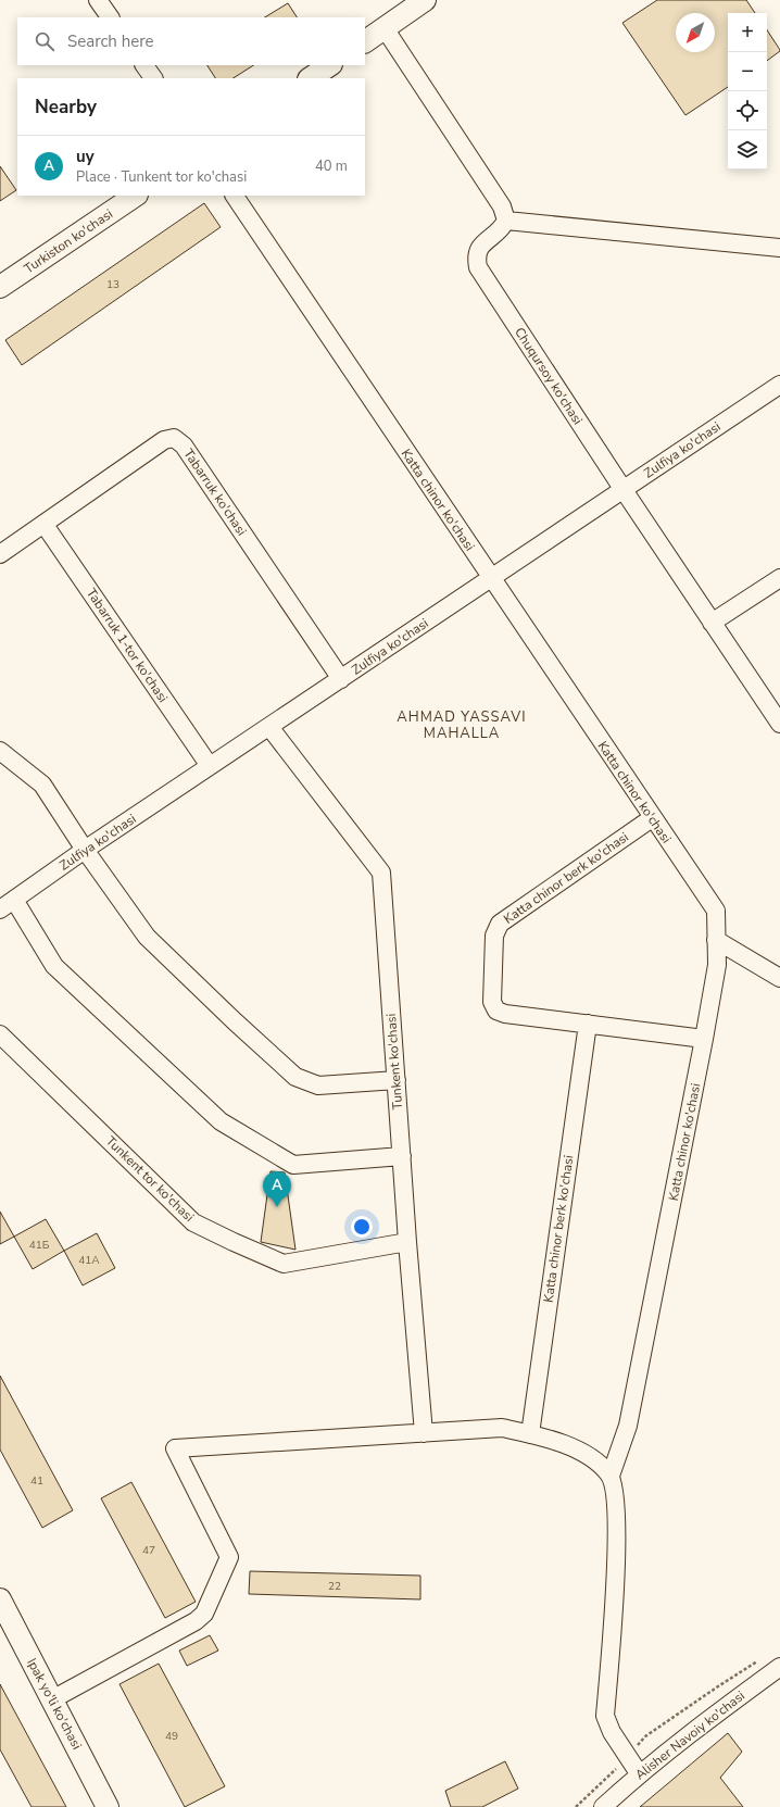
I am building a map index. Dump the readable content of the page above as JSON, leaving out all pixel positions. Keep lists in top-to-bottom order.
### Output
{
  "streets": {
    "main road": ["Turkiston ko'chasi", "Ipak yo'li ko'chasi"],
    "street": [
      "Chuqursoy ko'chasi",
      "Zulfiya ko'chasi",
      "Tabarruk ko'chasi",
      "Katta chinor ko'chasi",
      "Tabarruk 1-tor ko'chasi",
      "Katta chinor berk ko'chasi",
      "Tunkent ko'chasi",
      "Tunkent tor ko'chasi",
      "Alisher Navoiy ko'chasi"
    ]
  },
  "crossings": [
    ["Chuqursoy ko'chasi", "Zulfiya ko'chasi"],
    ["Zulfiya ko'chasi", "Tabarruk ko'chasi"],
    ["Zulfiya ko'chasi", "Katta chinor ko'chasi"],
    ["Zulfiya ko'chasi", "Tabarruk 1-tor ko'chasi"],
    ["Zulfiya ko'chasi", "Tunkent ko'chasi"],
    ["Tabarruk ko'chasi", "Tabarruk 1-tor ko'chasi"],
    ["Katta chinor ko'chasi", "Katta chinor berk ko'chasi"],
    ["Tunkent ko'chasi", "Tunkent tor ko'chasi"]
  ],
  "districts": ["AHMAD YASSAVI MAHALLA"],
  "house_numbers": [
    "13",
    "41Б",
    "41А",
    "41",
    "47",
    "22",
    "49"
  ],
  "north": "bottom left",
  "page": {
    "map_buttons": ["+", "−"],
    "search": "Search here",
    "heading": "Nearby",
    "list": [
      {
        "mark": "A",
        "name": "uy",
        "note": "Place · Tunkent tor ko'chasi",
        "value": "40 m"
      }
    ],
    "pins": "A"
  }
}
